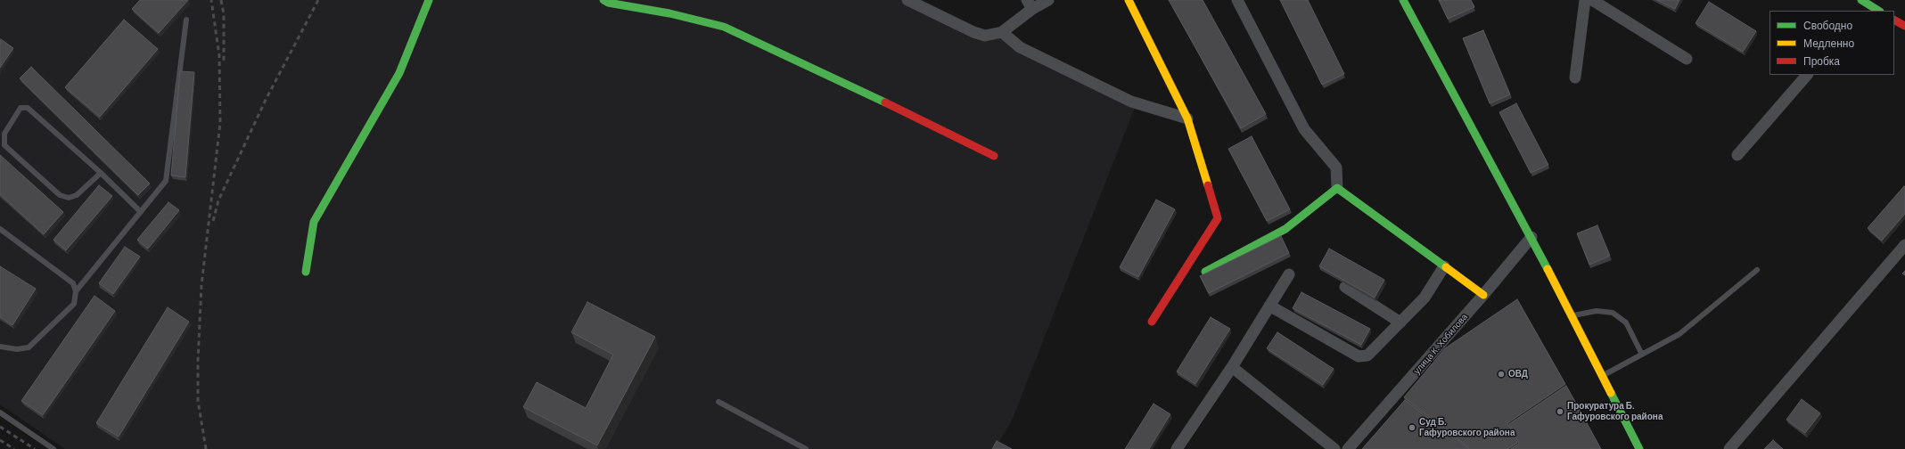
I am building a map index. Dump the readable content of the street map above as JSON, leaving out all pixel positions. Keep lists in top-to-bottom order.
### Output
{
  "streets": {
    "street": ["улица К. Хобилова"]
  },
  "places": ["ОВД", "Прокуратура Б. Гафуровского района", "Суд Б. Гафуровского района"],
  "legend": ["Свободно", "Медленно", "Пробка"]
}
